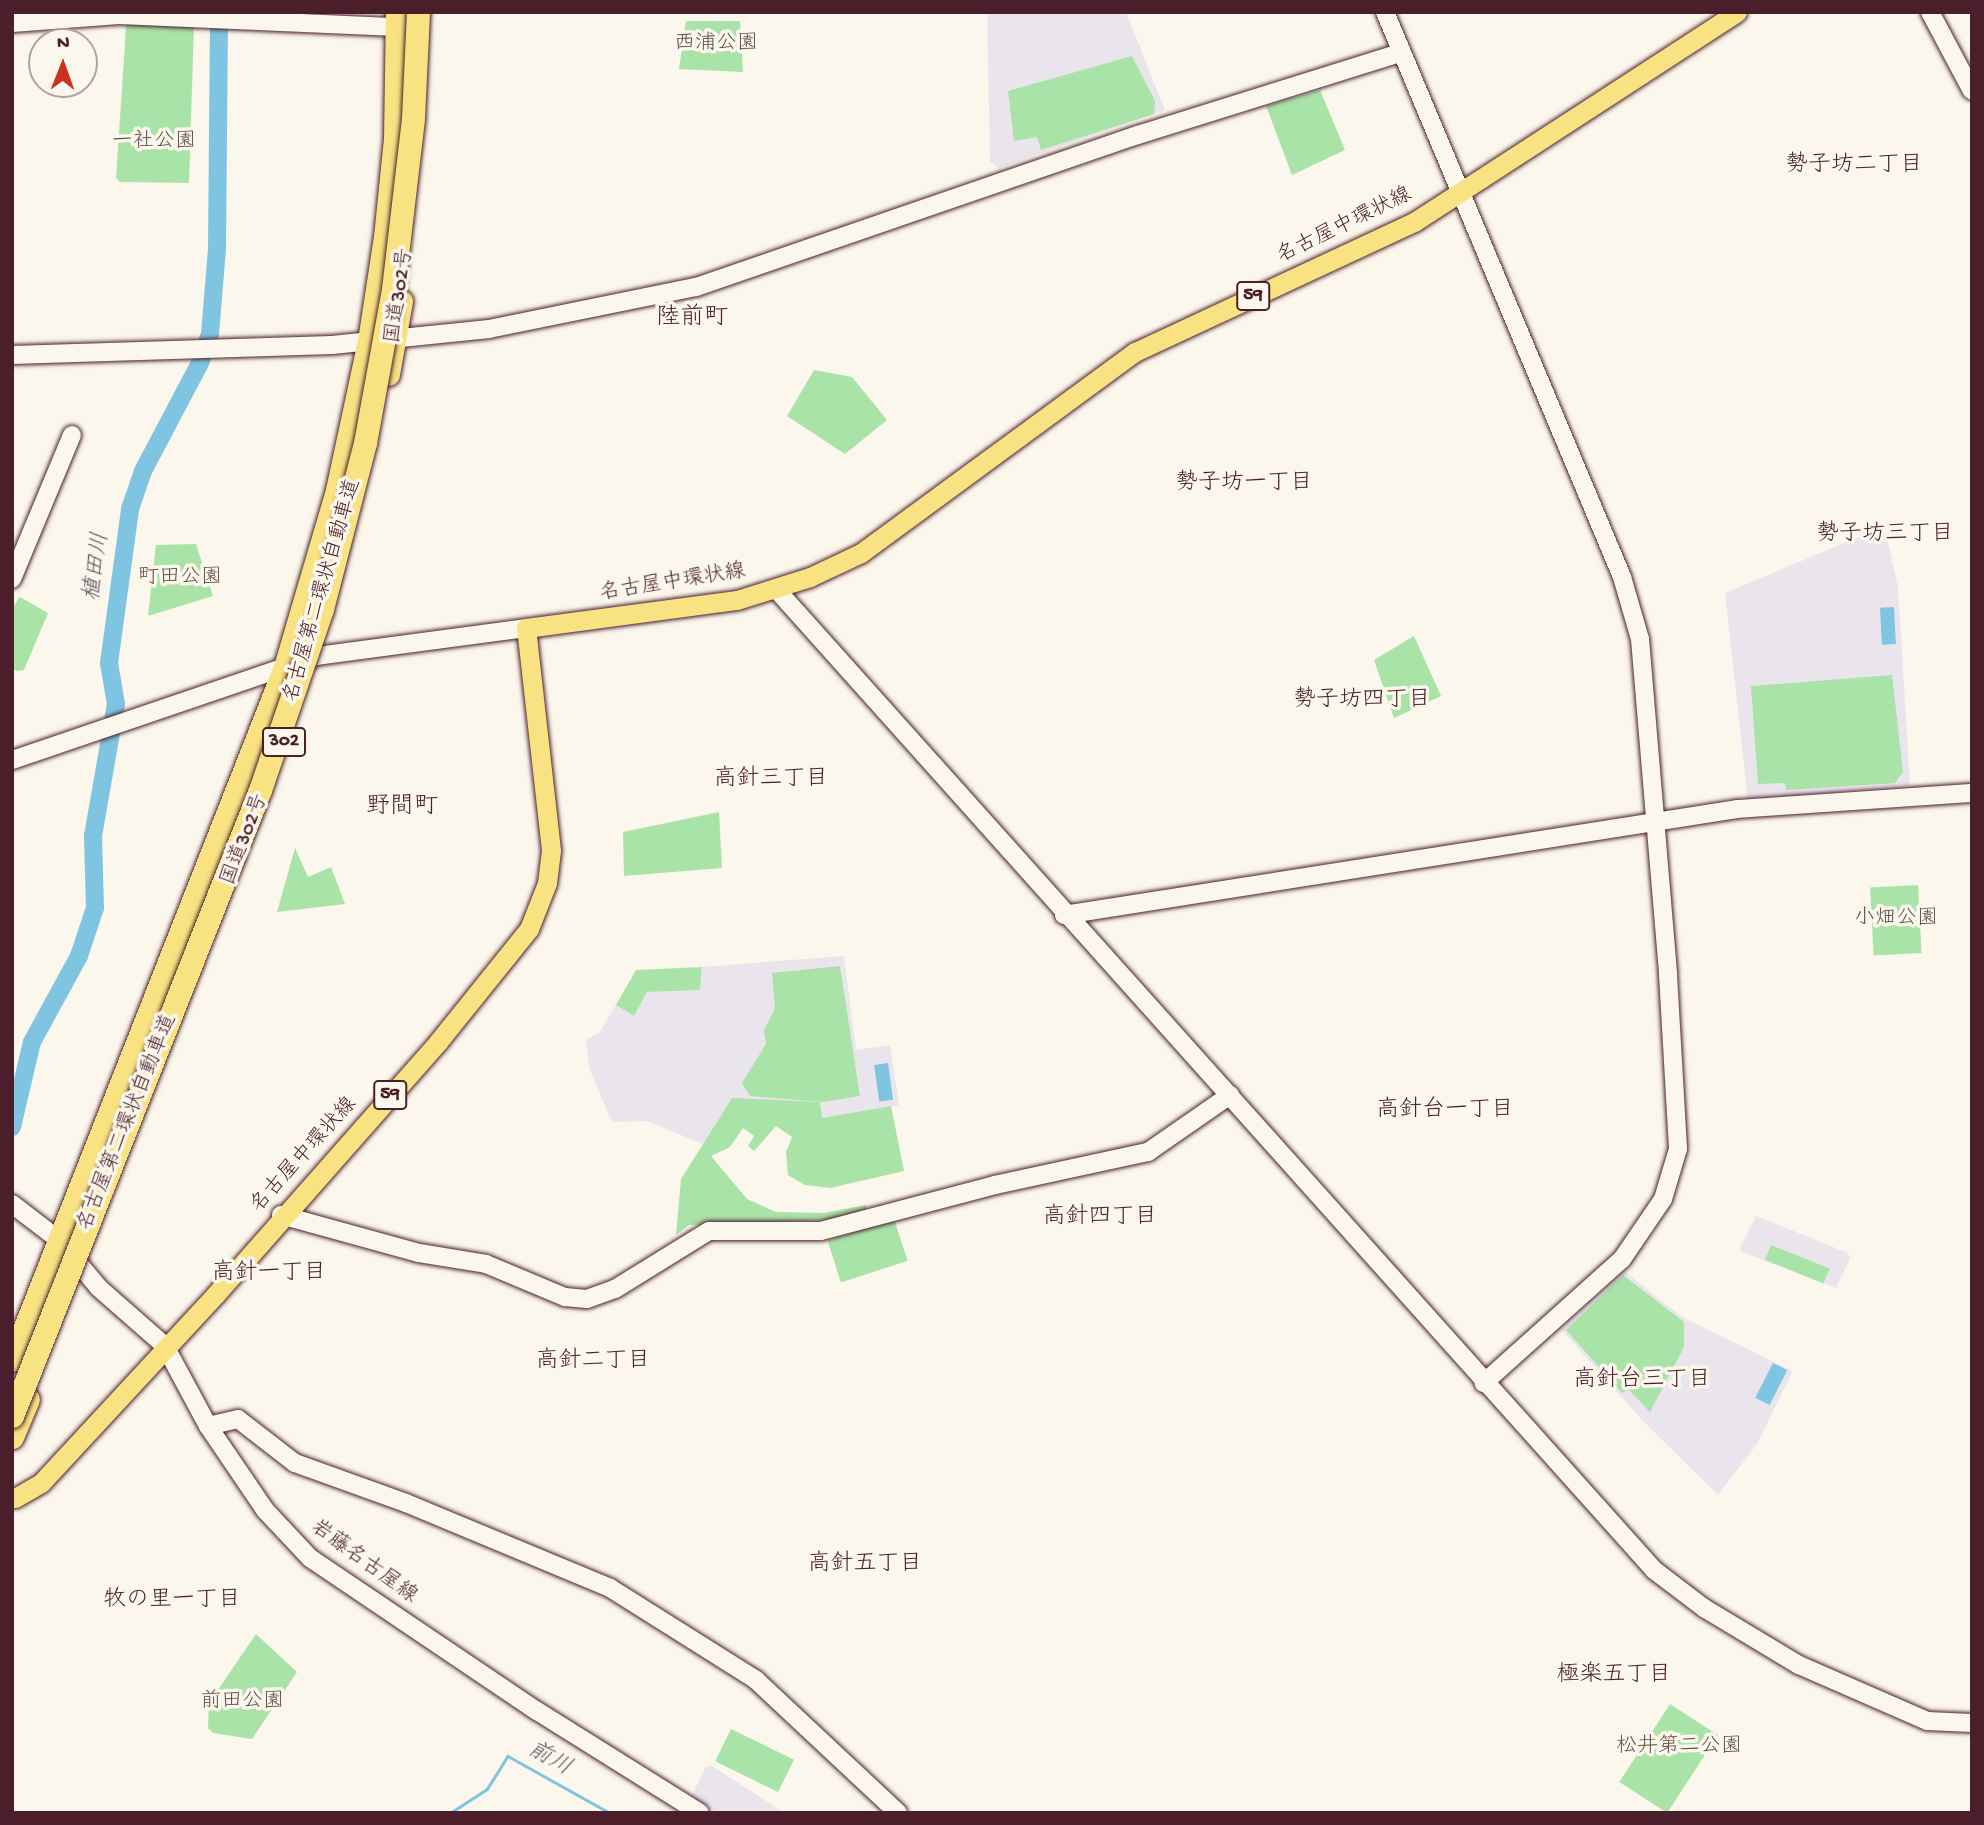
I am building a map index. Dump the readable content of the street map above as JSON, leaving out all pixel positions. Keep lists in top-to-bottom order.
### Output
{
  "streets": {
    "highway": ["国道302号", "名古屋第二環状自動車道", "302"],
    "main road": ["名古屋中環状線", "59"],
    "street": ["岩藤名古屋線"]
  },
  "crossings": [
    ["名古屋中環状線", "岩藤名古屋線"],
    ["国道302号", "名古屋第二環状自動車道"],
    ["国道302号", "岩藤名古屋線"]
  ],
  "districts": [
    "勢子坊二丁目",
    "陸前町",
    "勢子坊一丁目",
    "勢子坊三丁目",
    "勢子坊四丁目",
    "高針三丁目",
    "野間町",
    "高針台一丁目",
    "高針四丁目",
    "高針一丁目",
    "高針二丁目",
    "高針台三丁目",
    "高針五丁目",
    "牧の里一丁目",
    "極楽五丁目"
  ],
  "water": ["植田川", "前川"],
  "parks": [
    "西浦公園",
    "一社公園",
    "町田公園",
    "小畑公園",
    "前田公園",
    "松井第二公園"
  ],
  "north": "top"
}
